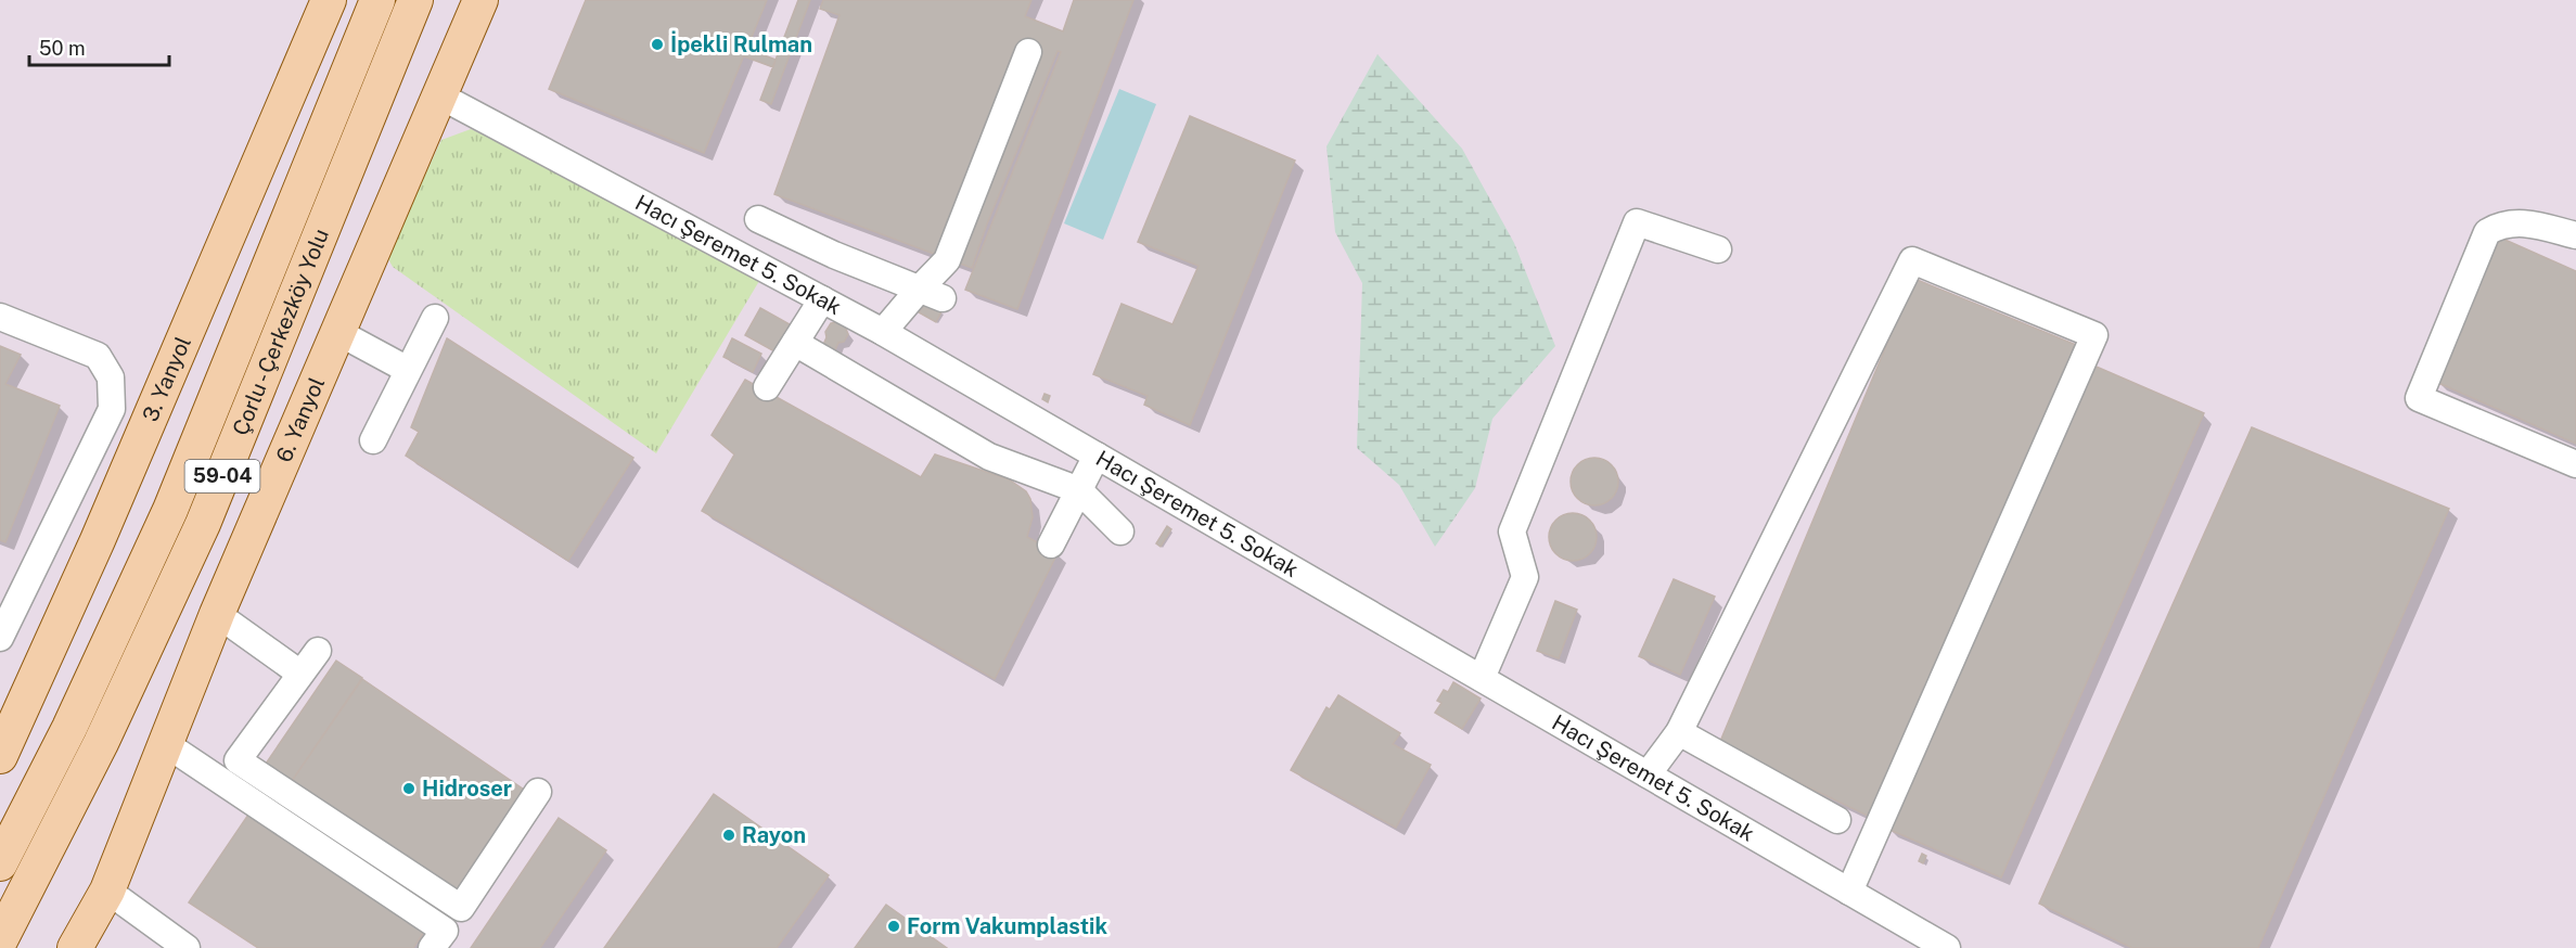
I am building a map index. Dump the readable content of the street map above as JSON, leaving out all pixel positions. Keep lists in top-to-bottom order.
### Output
{
  "streets": {
    "main road": [
      "Çorlu - Çerkezköy Yolu",
      "3. Yanyol",
      "6. Yanyol",
      "59-04"
    ],
    "street": ["Hacı Şeremet 5. Sokak"]
  },
  "crossings": [
    ["Hacı Şeremet 5. Sokak", "6. Yanyol"]
  ],
  "places": [
    "İpekli Rulman",
    "Hidroser",
    "Rayon",
    "Form Vakumplastik"
  ],
  "scale_bar": "50 m"
}
